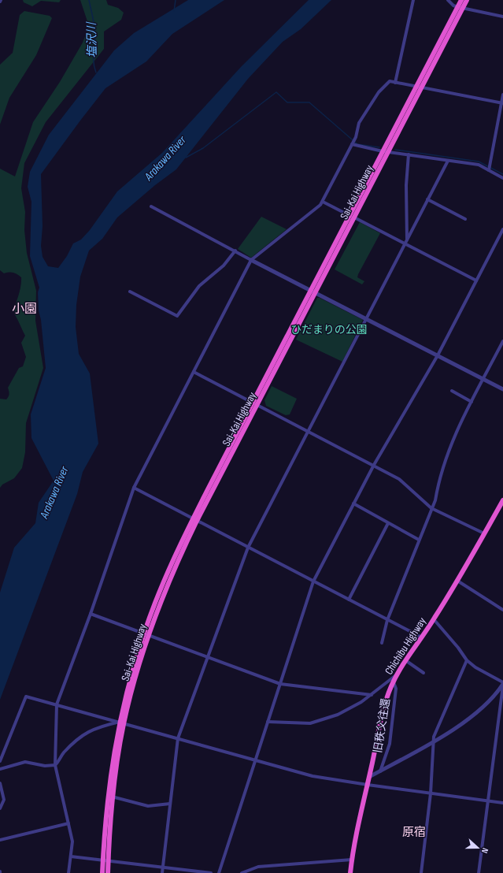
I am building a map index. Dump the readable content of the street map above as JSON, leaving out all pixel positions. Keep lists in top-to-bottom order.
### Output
{
  "streets": {
    "highway": ["Sai-Kai Highway", "Chichibu Highway"],
    "street": ["旧秩父往還"]
  },
  "crossings": [
    ["Chichibu Highway", "旧秩父往還"]
  ],
  "districts": ["小園", "原宿"],
  "water": ["塩沢川", "Arakawa River"],
  "parks": ["ひだまりの公園"],
  "north": "right"
}
